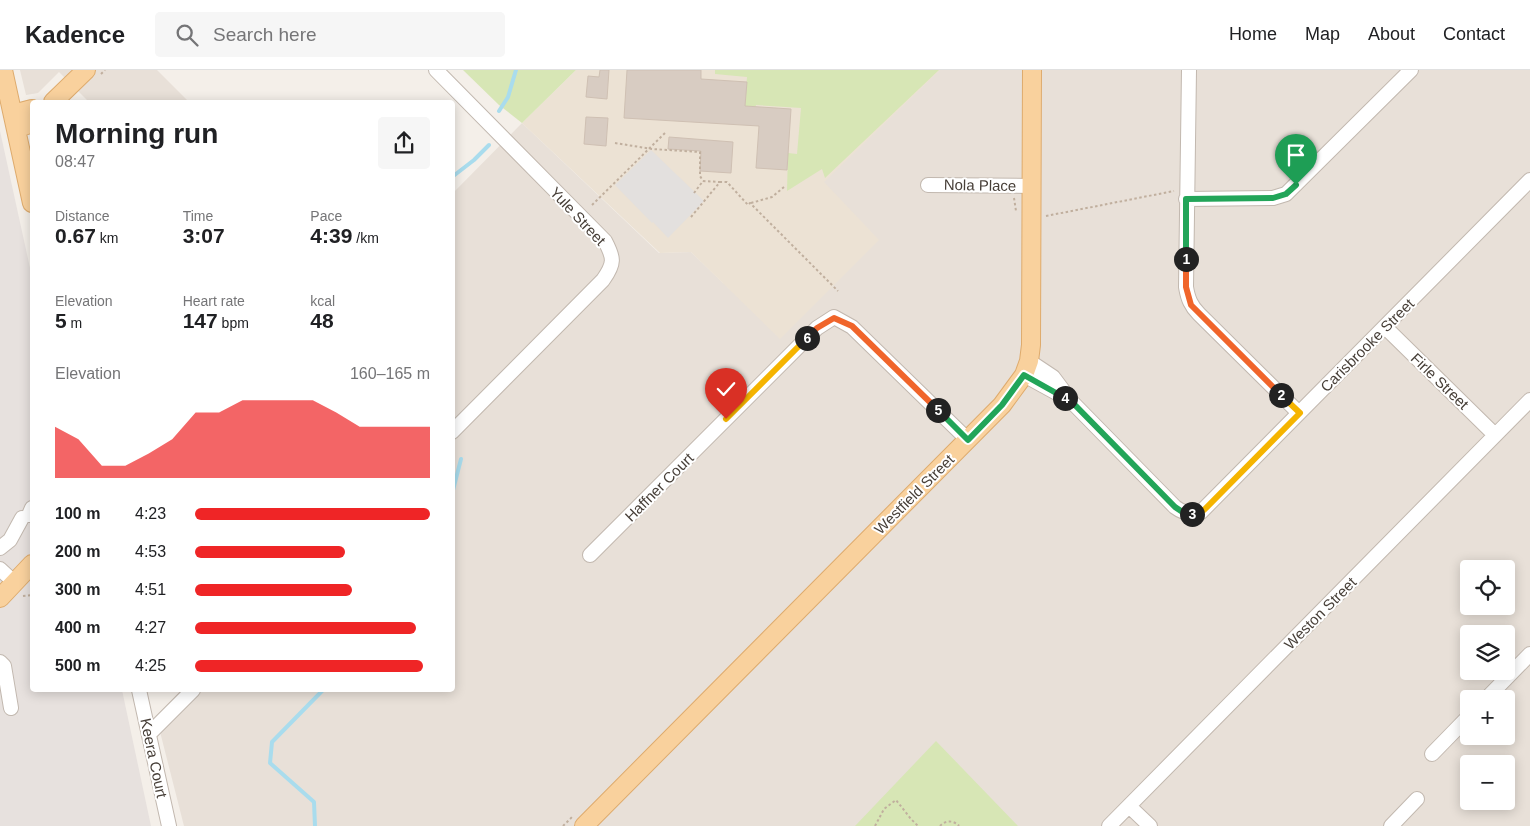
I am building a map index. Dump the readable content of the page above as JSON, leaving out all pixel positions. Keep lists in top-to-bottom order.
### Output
{
  "streets": {
    "main road": ["Westfield Street"],
    "street": [
      "Nola Place",
      "Yule Street",
      "Carisbrooke Street",
      "Firle Street",
      "Haffner Court",
      "Weston Street",
      "Keera Court"
    ]
  },
  "crossings": [
    ["Carisbrooke Street", "Firle Street"],
    ["Carisbrooke Street", "Westfield Street"],
    ["Firle Street", "Weston Street"],
    ["Haffner Court", "Westfield Street"]
  ],
  "page": {
    "header": "Kadence",
    "search": "Search here",
    "nav": [
      "Home",
      "Map",
      "About",
      "Contact"
    ],
    "heading": ["Morning run", "08:47"],
    "stats": [
      ["Distance", "0.67 km"],
      ["Time", "3:07"],
      ["Pace", "4:39 /km"],
      ["Elevation", "5 m"],
      ["Heart rate", "147 bpm"],
      ["kcal", "48"]
    ],
    "pins": [
      "1",
      "6",
      "2",
      "4",
      "5",
      "3"
    ],
    "chart": ["Elevation", "160–165 m"],
    "list": [
      {
        "name": "100 m",
        "note": "4:23"
      },
      {
        "name": "200 m",
        "note": "4:53"
      },
      {
        "name": "300 m",
        "note": "4:51"
      },
      {
        "name": "400 m",
        "note": "4:27"
      },
      {
        "name": "500 m",
        "note": "4:25"
      }
    ],
    "map_buttons": ["+", "−"]
  }
}
